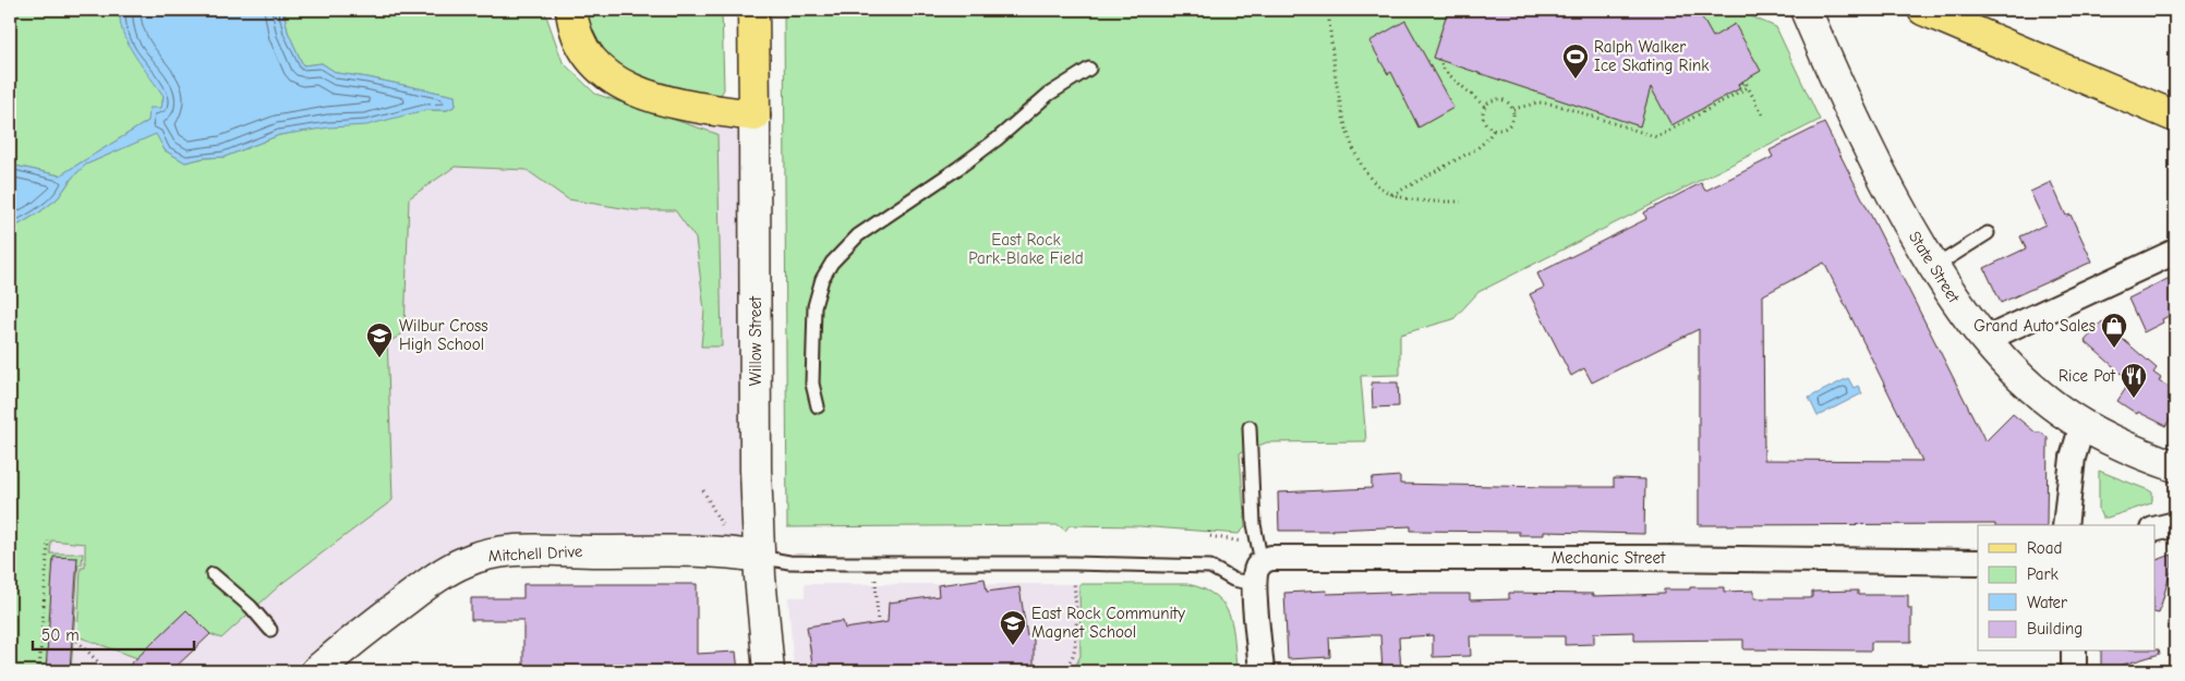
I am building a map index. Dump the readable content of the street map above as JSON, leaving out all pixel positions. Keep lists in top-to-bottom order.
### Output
{
  "streets": {
    "main road": ["State Street", "Willow Street", "Mitchell Drive"],
    "street": ["Mechanic Street"]
  },
  "crossings": [
    ["Willow Street", "Mitchell Drive"]
  ],
  "parks": ["East Rock Park-Blake Field"],
  "places": {
    "sports": ["Ralph Walker Ice Skating Rink"],
    "shop": ["Grand Auto Sales"],
    "school or university": ["Wilbur Cross High School", "East Rock Community Magnet School"],
    "restaurant": ["Rice Pot"]
  },
  "legend": [
    "Road",
    "Park",
    "Water",
    "Building"
  ],
  "scale_bar": "50 m"
}
